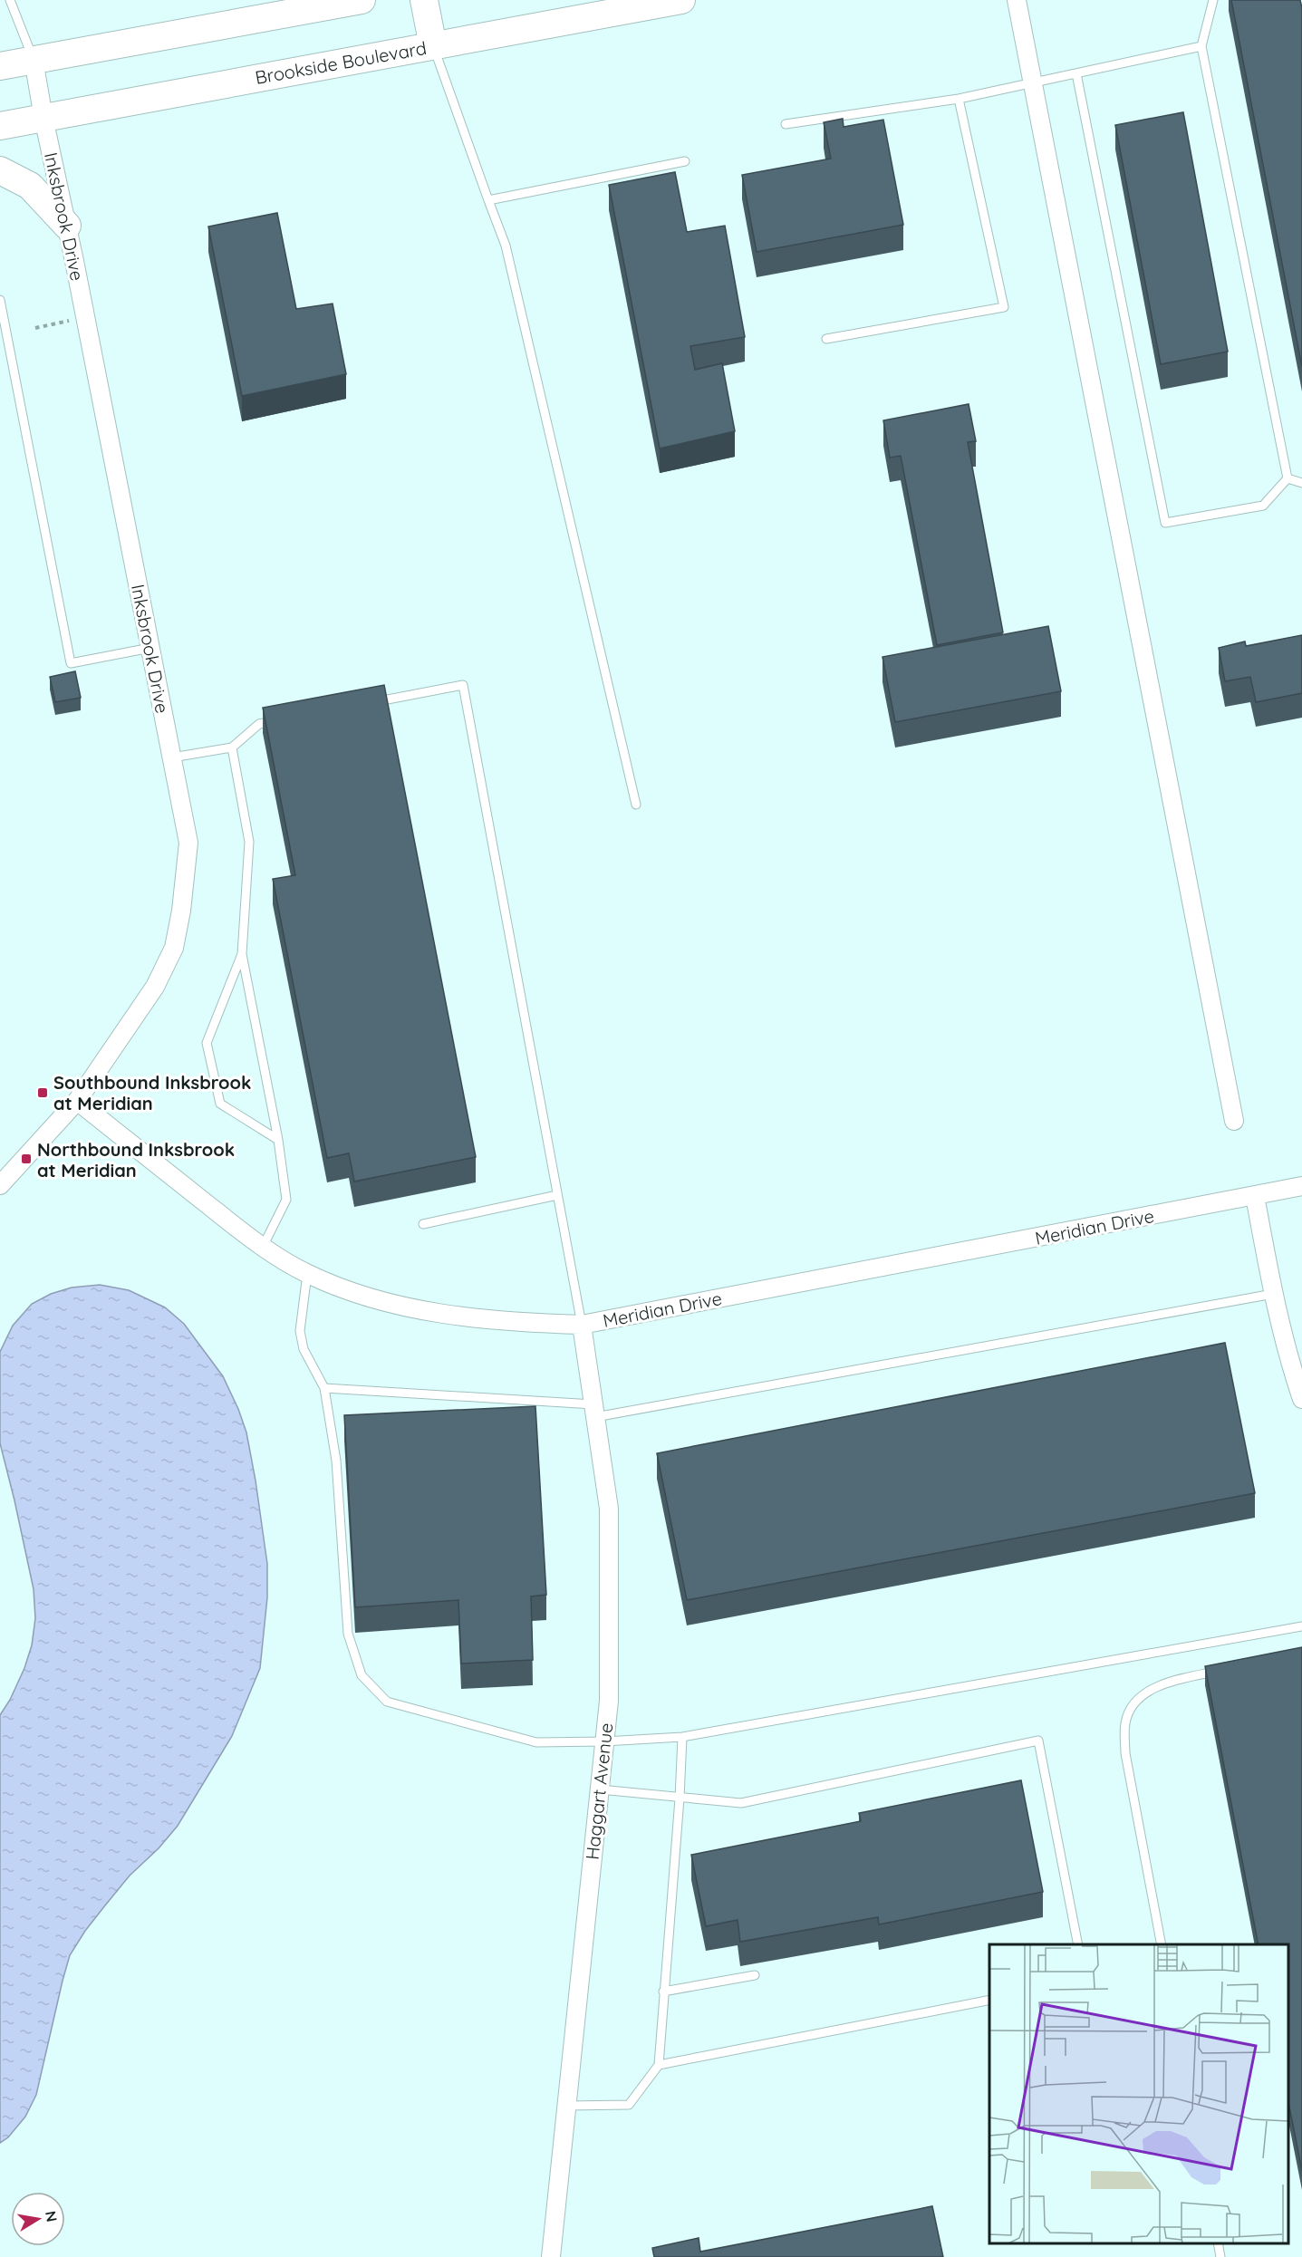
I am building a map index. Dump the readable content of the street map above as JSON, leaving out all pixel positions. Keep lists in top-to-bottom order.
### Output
{
  "streets": {
    "main road": ["Brookside Boulevard"],
    "street": ["Inksbrook Drive", "Meridian Drive", "Haggart Avenue"]
  },
  "crossings": [
    ["Brookside Boulevard", "Inksbrook Drive"],
    ["Inksbrook Drive", "Meridian Drive"],
    ["Meridian Drive", "Haggart Avenue"]
  ],
  "places": {
    "transit": ["Southbound Inksbrook at Meridian", "Northbound Inksbrook at Meridian"]
  },
  "north": "right"
}
